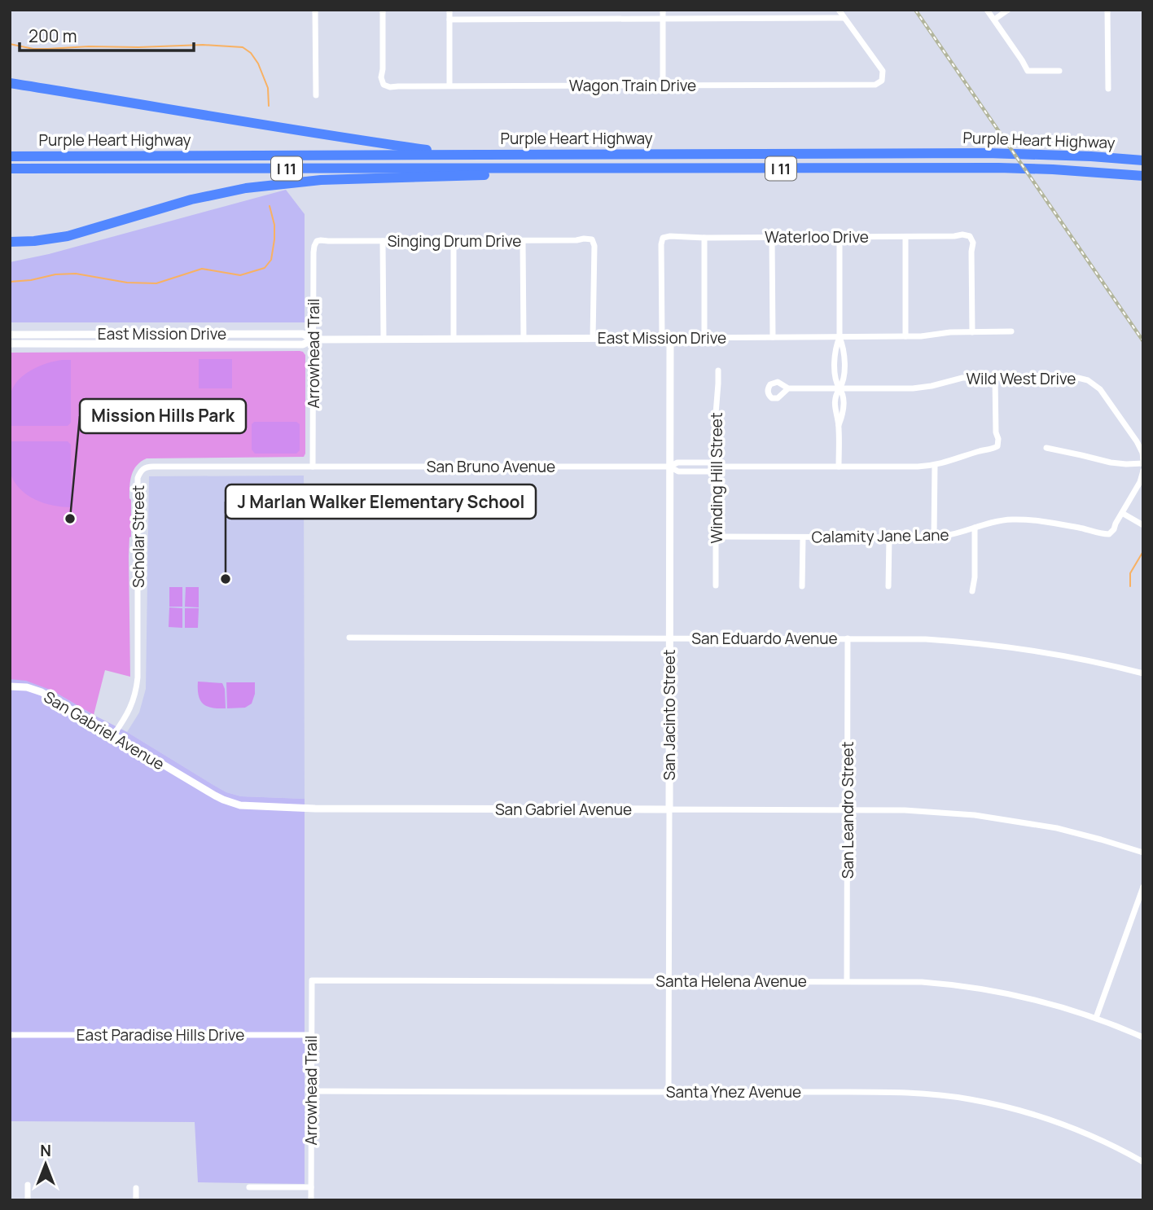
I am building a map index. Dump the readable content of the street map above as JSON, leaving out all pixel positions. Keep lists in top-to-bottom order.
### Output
{
  "streets": {
    "highway": ["Purple Heart Highway", "I 11"],
    "street": [
      "Wagon Train Drive",
      "Waterloo Drive",
      "Singing Drum Drive",
      "East Mission Drive",
      "Arrowhead Trail",
      "Wild West Drive",
      "San Bruno Avenue",
      "Winding Hill Street",
      "Calamity Jane Lane",
      "Scholar Street",
      "San Eduardo Avenue",
      "San Jacinto Street",
      "San Gabriel Avenue",
      "San Leandro Street",
      "Santa Helena Avenue",
      "East Paradise Hills Drive",
      "Santa Ynez Avenue"
    ]
  },
  "crossings": [
    ["Waterloo Drive", "East Mission Drive"],
    ["Waterloo Drive", "San Jacinto Street"],
    ["Singing Drum Drive", "East Mission Drive"],
    ["Singing Drum Drive", "Arrowhead Trail"],
    ["East Mission Drive", "Arrowhead Trail"],
    ["East Mission Drive", "San Jacinto Street"],
    ["Arrowhead Trail", "San Bruno Avenue"],
    ["Arrowhead Trail", "Scholar Street"],
    ["Arrowhead Trail", "Santa Helena Avenue"],
    ["Arrowhead Trail", "East Paradise Hills Drive"],
    ["Arrowhead Trail", "Santa Ynez Avenue"],
    ["Wild West Drive", "San Bruno Avenue"],
    ["San Bruno Avenue", "Winding Hill Street"],
    ["San Bruno Avenue", "Scholar Street"],
    ["San Bruno Avenue", "San Jacinto Street"],
    ["Winding Hill Street", "Calamity Jane Lane"],
    ["Scholar Street", "San Gabriel Avenue"],
    ["San Eduardo Avenue", "San Jacinto Street"],
    ["San Eduardo Avenue", "San Leandro Street"],
    ["San Jacinto Street", "San Gabriel Avenue"],
    ["San Jacinto Street", "Santa Helena Avenue"],
    ["San Jacinto Street", "Santa Ynez Avenue"],
    ["San Gabriel Avenue", "San Leandro Street"],
    ["San Leandro Street", "Santa Helena Avenue"]
  ],
  "places": ["Mission Hills Park", "J Marlan Walker Elementary School"],
  "scale_bar": "200 m",
  "north": "top"
}
